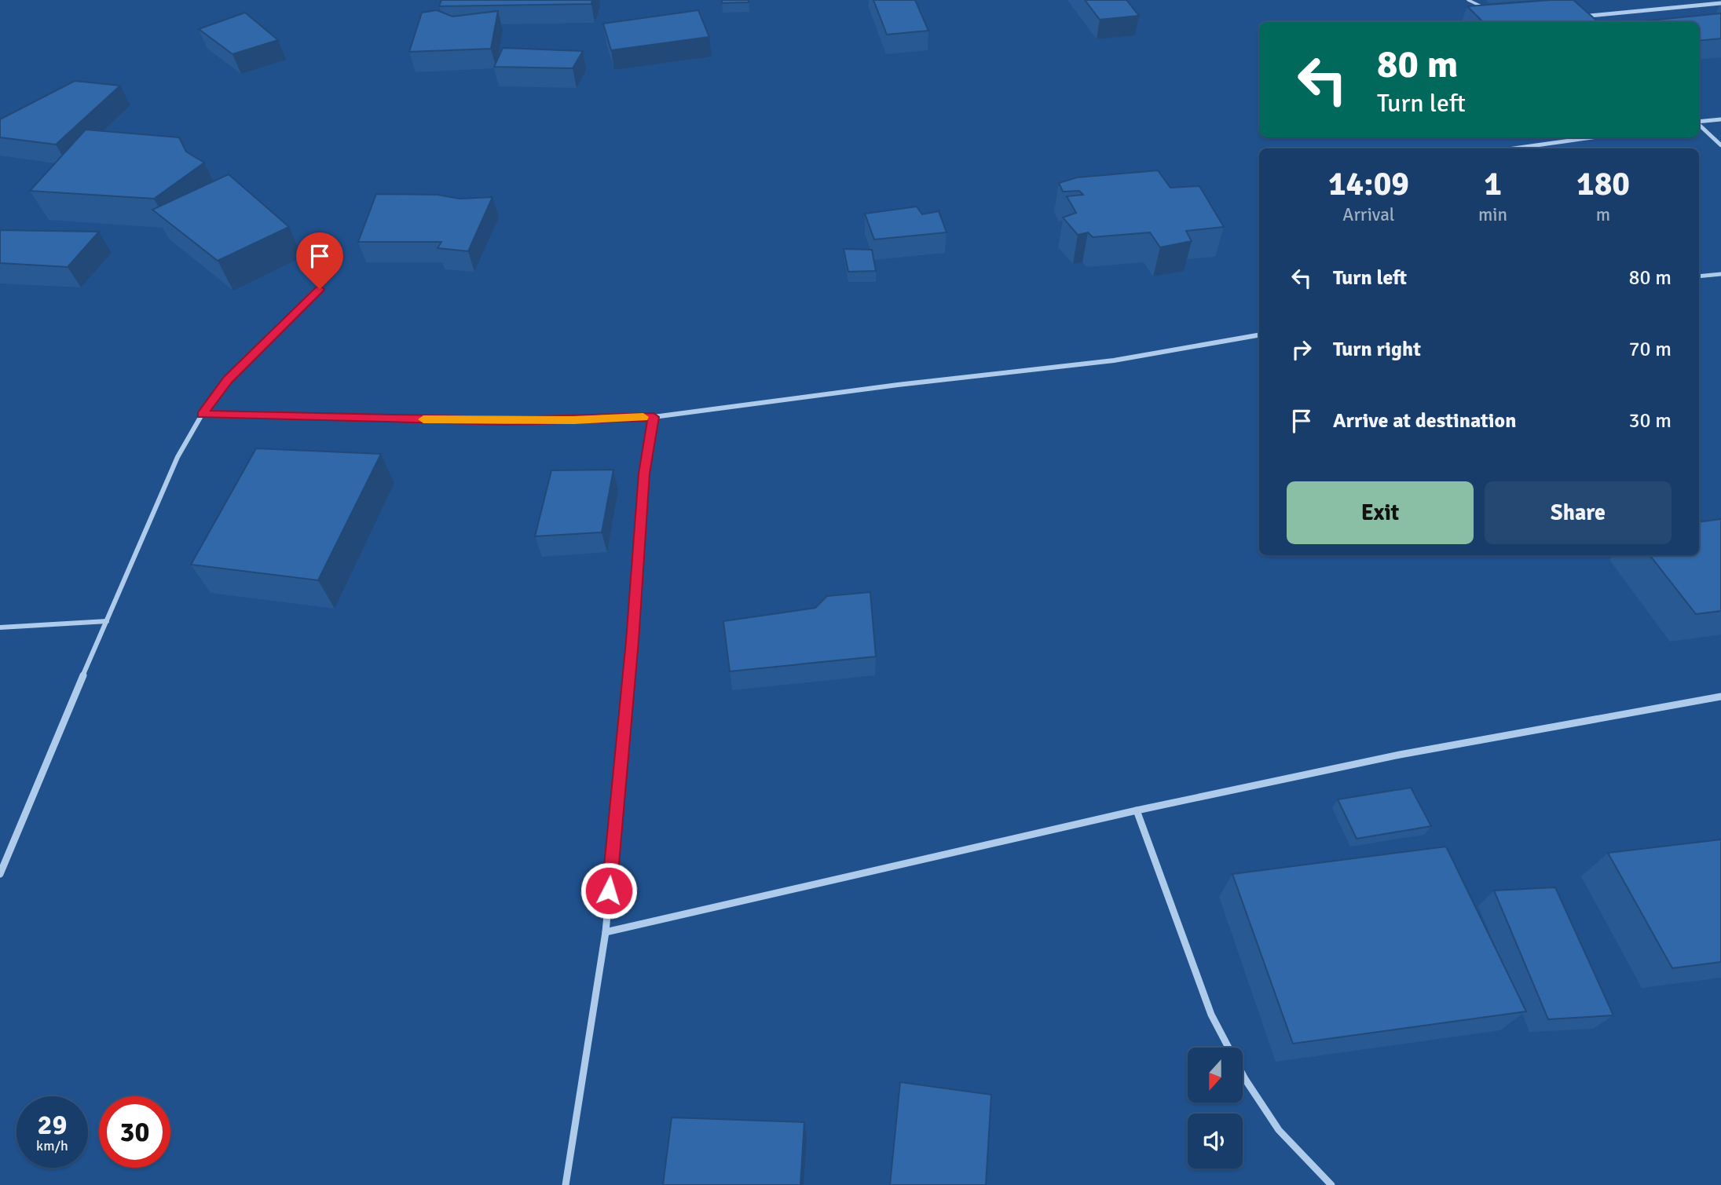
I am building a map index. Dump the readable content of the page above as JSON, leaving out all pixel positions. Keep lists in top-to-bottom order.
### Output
{
  "north": "bottom",
  "page": {
    "turn": ["80 m", "Turn left"],
    "eta": [
      "14:09",
      "Arrival",
      "1",
      "min",
      "180",
      "m"
    ],
    "list": [
      {
        "name": "Turn left",
        "value": "80 m"
      },
      {
        "name": "Turn right",
        "value": "70 m"
      },
      {
        "name": "Arrive at destination",
        "value": "30 m"
      }
    ],
    "buttons": ["Exit", "Share"],
    "speed": "29 km/h",
    "limit": "30"
  }
}
